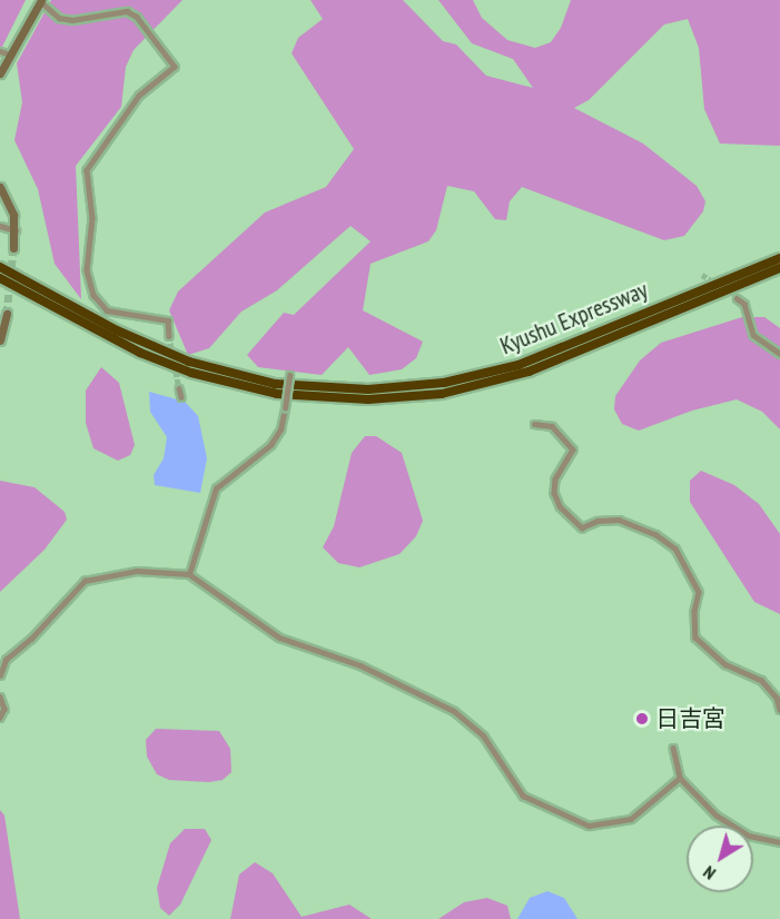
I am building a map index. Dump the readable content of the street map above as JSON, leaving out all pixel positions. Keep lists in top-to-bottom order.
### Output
{
  "streets": {
    "highway": ["Kyushu Expressway"]
  },
  "places": ["日吉宮"],
  "north": "bottom left"
}
